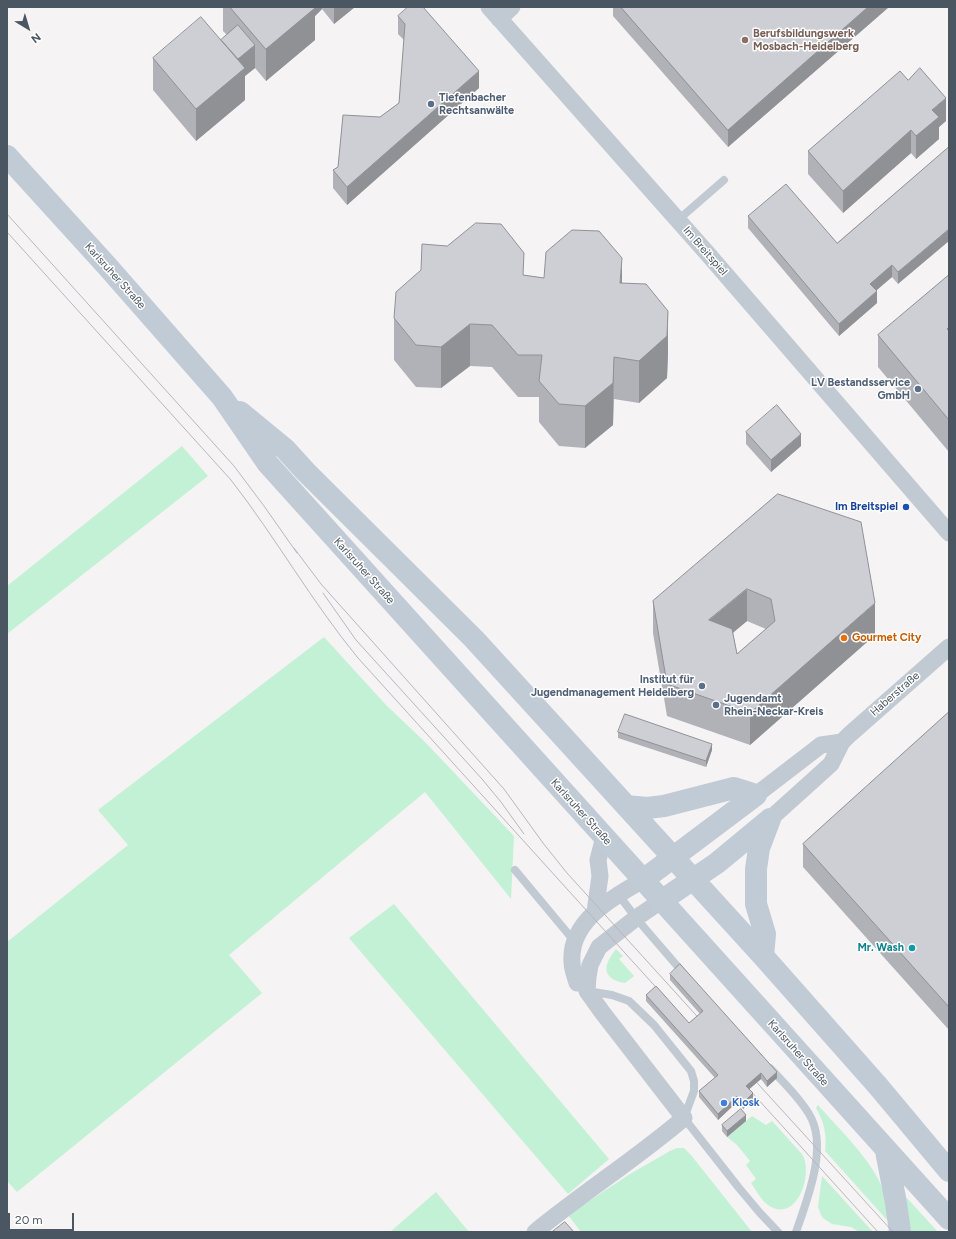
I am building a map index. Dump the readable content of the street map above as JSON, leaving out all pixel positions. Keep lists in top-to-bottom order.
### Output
{
  "streets": {
    "main road": ["Karlsruher Straße"],
    "street": ["Im Breitspiel", "Haberstraße"]
  },
  "places": [
    "Berufsbildungswerk Mosbach-Heidelberg",
    "Tiefenbacher Rechtsanwälte",
    "LV Bestandsservice GmbH",
    "Im Breitspiel",
    "Gourmet City",
    "Institut für Jugendmanagement Heidelberg",
    "Jugendamt Rhein-Neckar-Kreis",
    "Mr. Wash",
    "Kiosk"
  ],
  "scale_bar": "20 m",
  "north": "bottom right"
}
